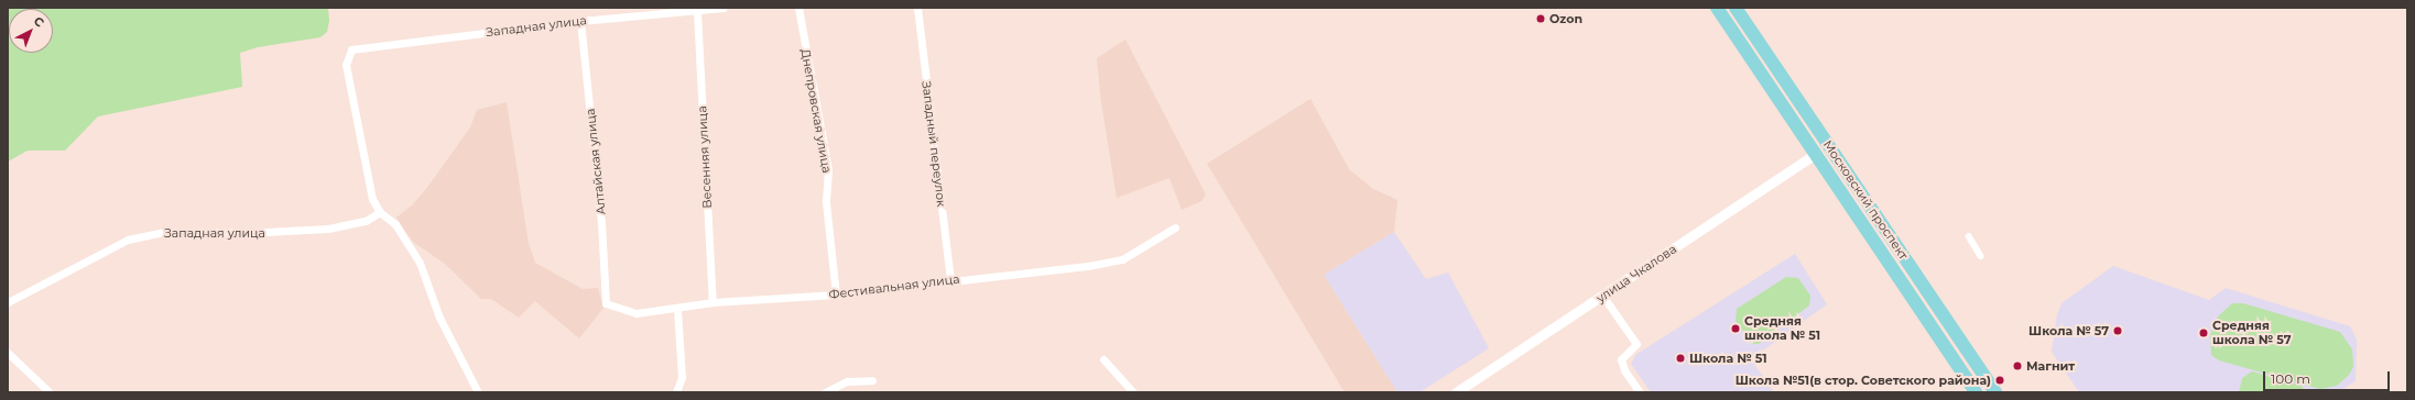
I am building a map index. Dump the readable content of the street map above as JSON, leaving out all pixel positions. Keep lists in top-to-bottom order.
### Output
{
  "streets": {
    "main road": ["Московский проспект"],
    "street": [
      "Западная улица",
      "Днепровская улица",
      "Западный переулок",
      "Весенняя улица",
      "Алтайская улица",
      "улица Чкалова",
      "Фестивальная улица"
    ]
  },
  "crossings": [
    ["Западная улица", "Весенняя улица"],
    ["Западная улица", "Алтайская улица"],
    ["Днепровская улица", "Фестивальная улица"],
    ["Западный переулок", "Фестивальная улица"],
    ["Весенняя улица", "Фестивальная улица"],
    ["Алтайская улица", "Фестивальная улица"],
    ["Московский проспект", "улица Чкалова"]
  ],
  "places": [
    "Ozon",
    "Средняя школа № 51",
    "Школа № 57",
    "Средняя школа № 57",
    "Школа № 51",
    "Магнит",
    "Школа №51(в стор. Советского района)"
  ],
  "scale_bar": "100 m",
  "north": "top right"
}
